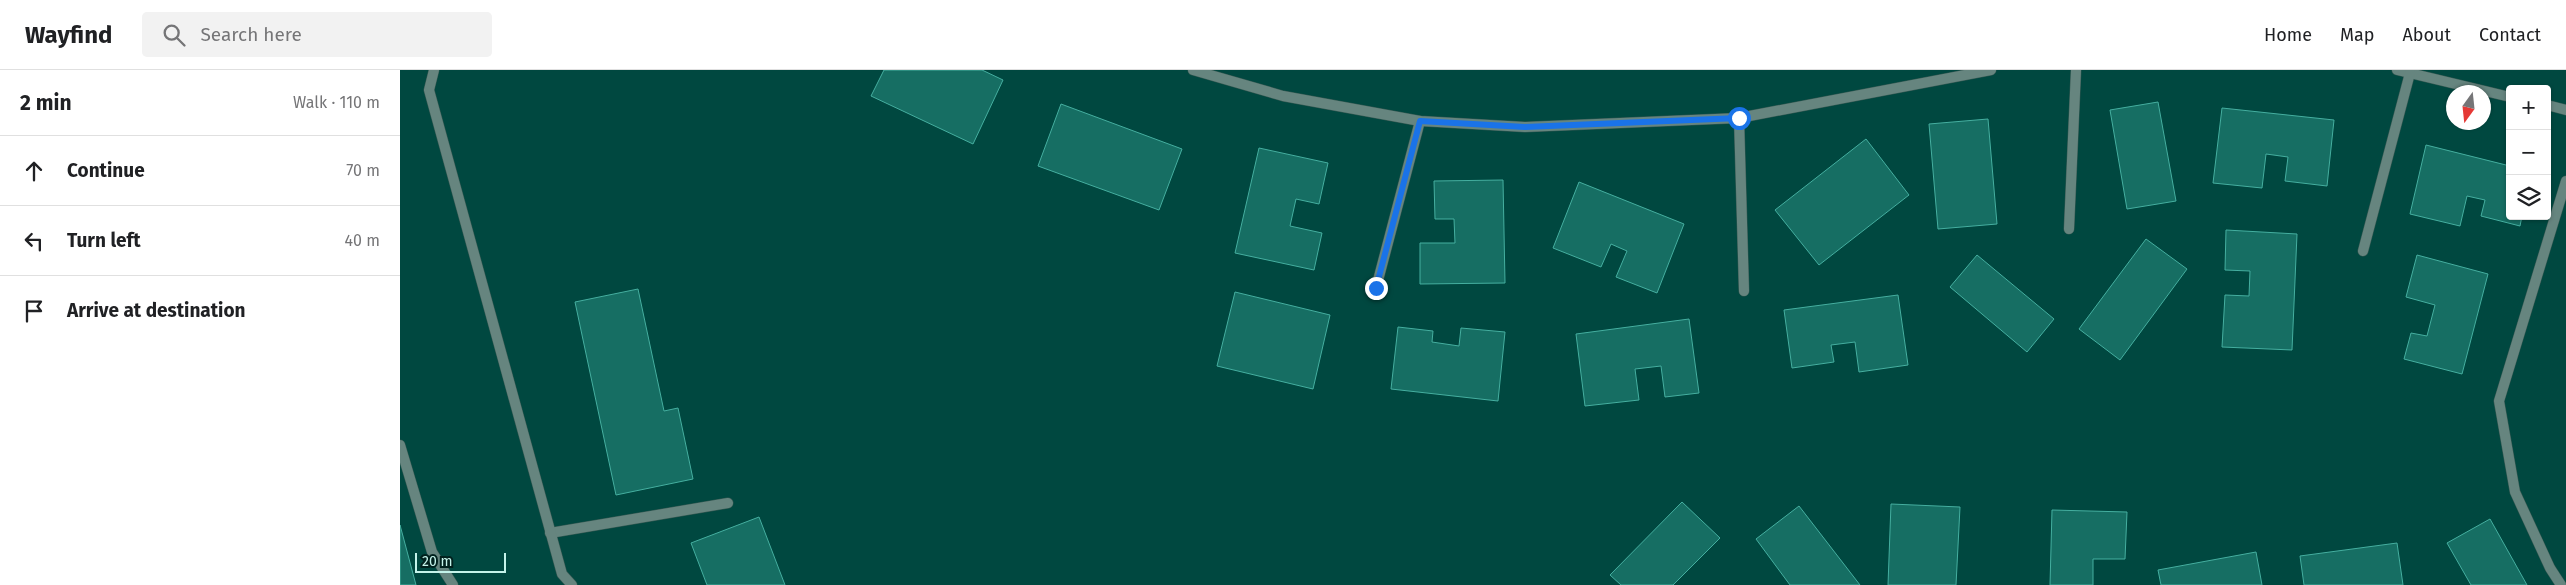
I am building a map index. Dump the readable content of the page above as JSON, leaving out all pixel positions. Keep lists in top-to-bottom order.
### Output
{
  "scale_bar": "20 m",
  "north": "bottom",
  "page": {
    "header": "Wayfind",
    "search": "Search here",
    "nav": [
      "Home",
      "Map",
      "About",
      "Contact"
    ],
    "heading": ["2 min", "Walk · 110 m"],
    "map_buttons": ["+", "−"],
    "list": [
      ["Continue", "70 m"],
      ["Turn left", "40 m"],
      "Arrive at destination"
    ],
    "scale": "20 m"
  }
}
